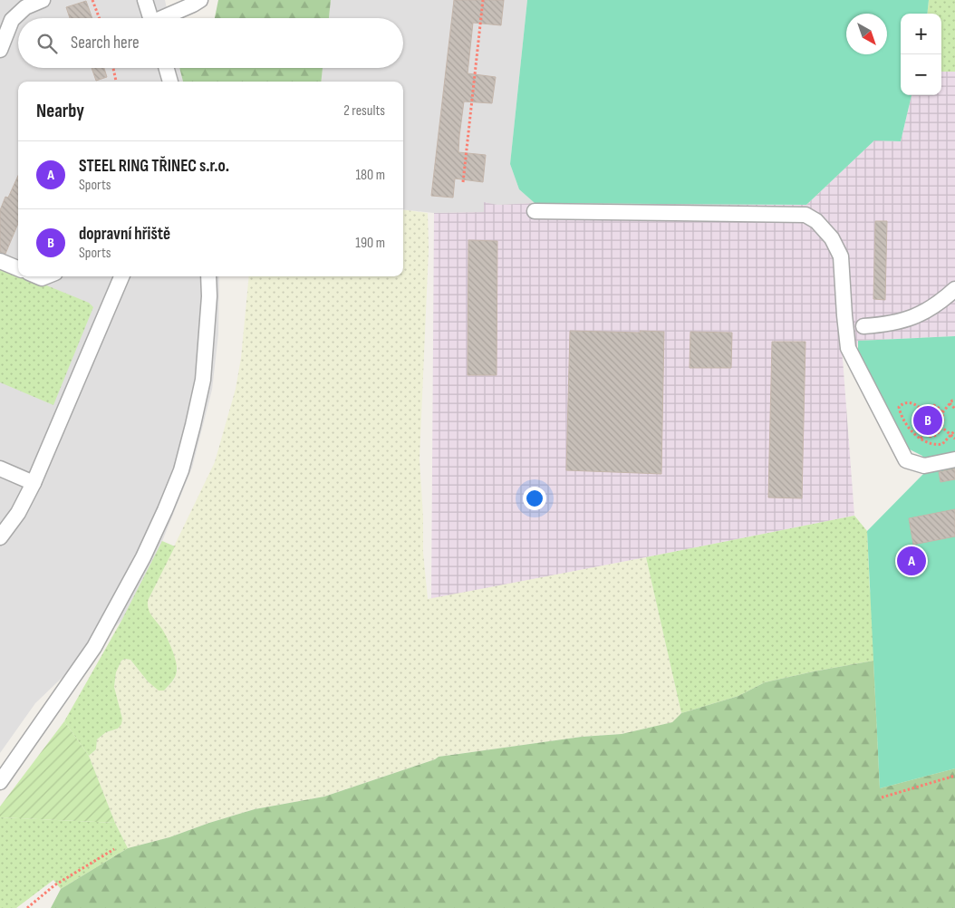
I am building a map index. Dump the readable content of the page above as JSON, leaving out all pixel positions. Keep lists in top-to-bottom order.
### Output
{
  "north": "bottom right",
  "page": {
    "map_buttons": ["+", "−"],
    "search": "Search here",
    "heading": ["Nearby", "2 results"],
    "list": [
      {
        "mark": "A",
        "name": "STEEL RING TŘINEC s.r.o.",
        "note": "Sports",
        "value": "180 m"
      },
      {
        "mark": "B",
        "name": "dopravní hřiště",
        "note": "Sports",
        "value": "190 m"
      }
    ],
    "pins": ["B", "A"]
  }
}
